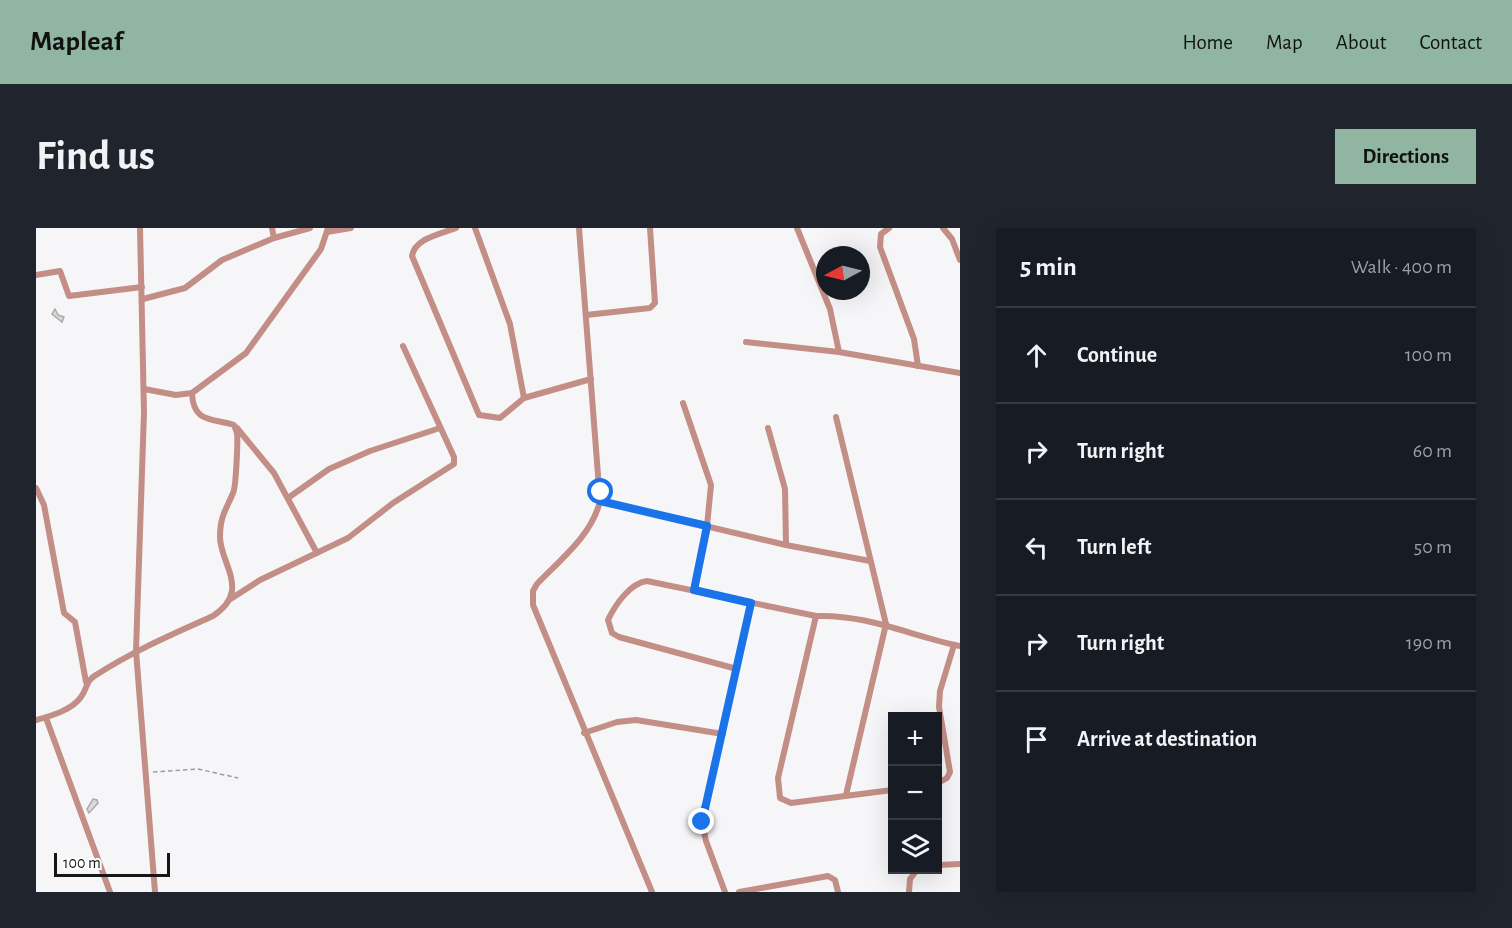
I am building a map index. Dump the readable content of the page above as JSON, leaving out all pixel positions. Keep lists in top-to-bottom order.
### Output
{
  "scale_bar": "100 m",
  "north": "left",
  "page": {
    "header": "Mapleaf",
    "nav": [
      "Home",
      "Map",
      "About",
      "Contact"
    ],
    "buttons": "Directions",
    "title": "Find us",
    "heading": ["5 min", "Walk · 400 m"],
    "list": [
      ["Continue", "100 m"],
      ["Turn right", "60 m"],
      ["Turn left", "50 m"],
      ["Turn right", "190 m"],
      "Arrive at destination"
    ],
    "map_buttons": ["+", "−"],
    "scale": "100 m"
  }
}
